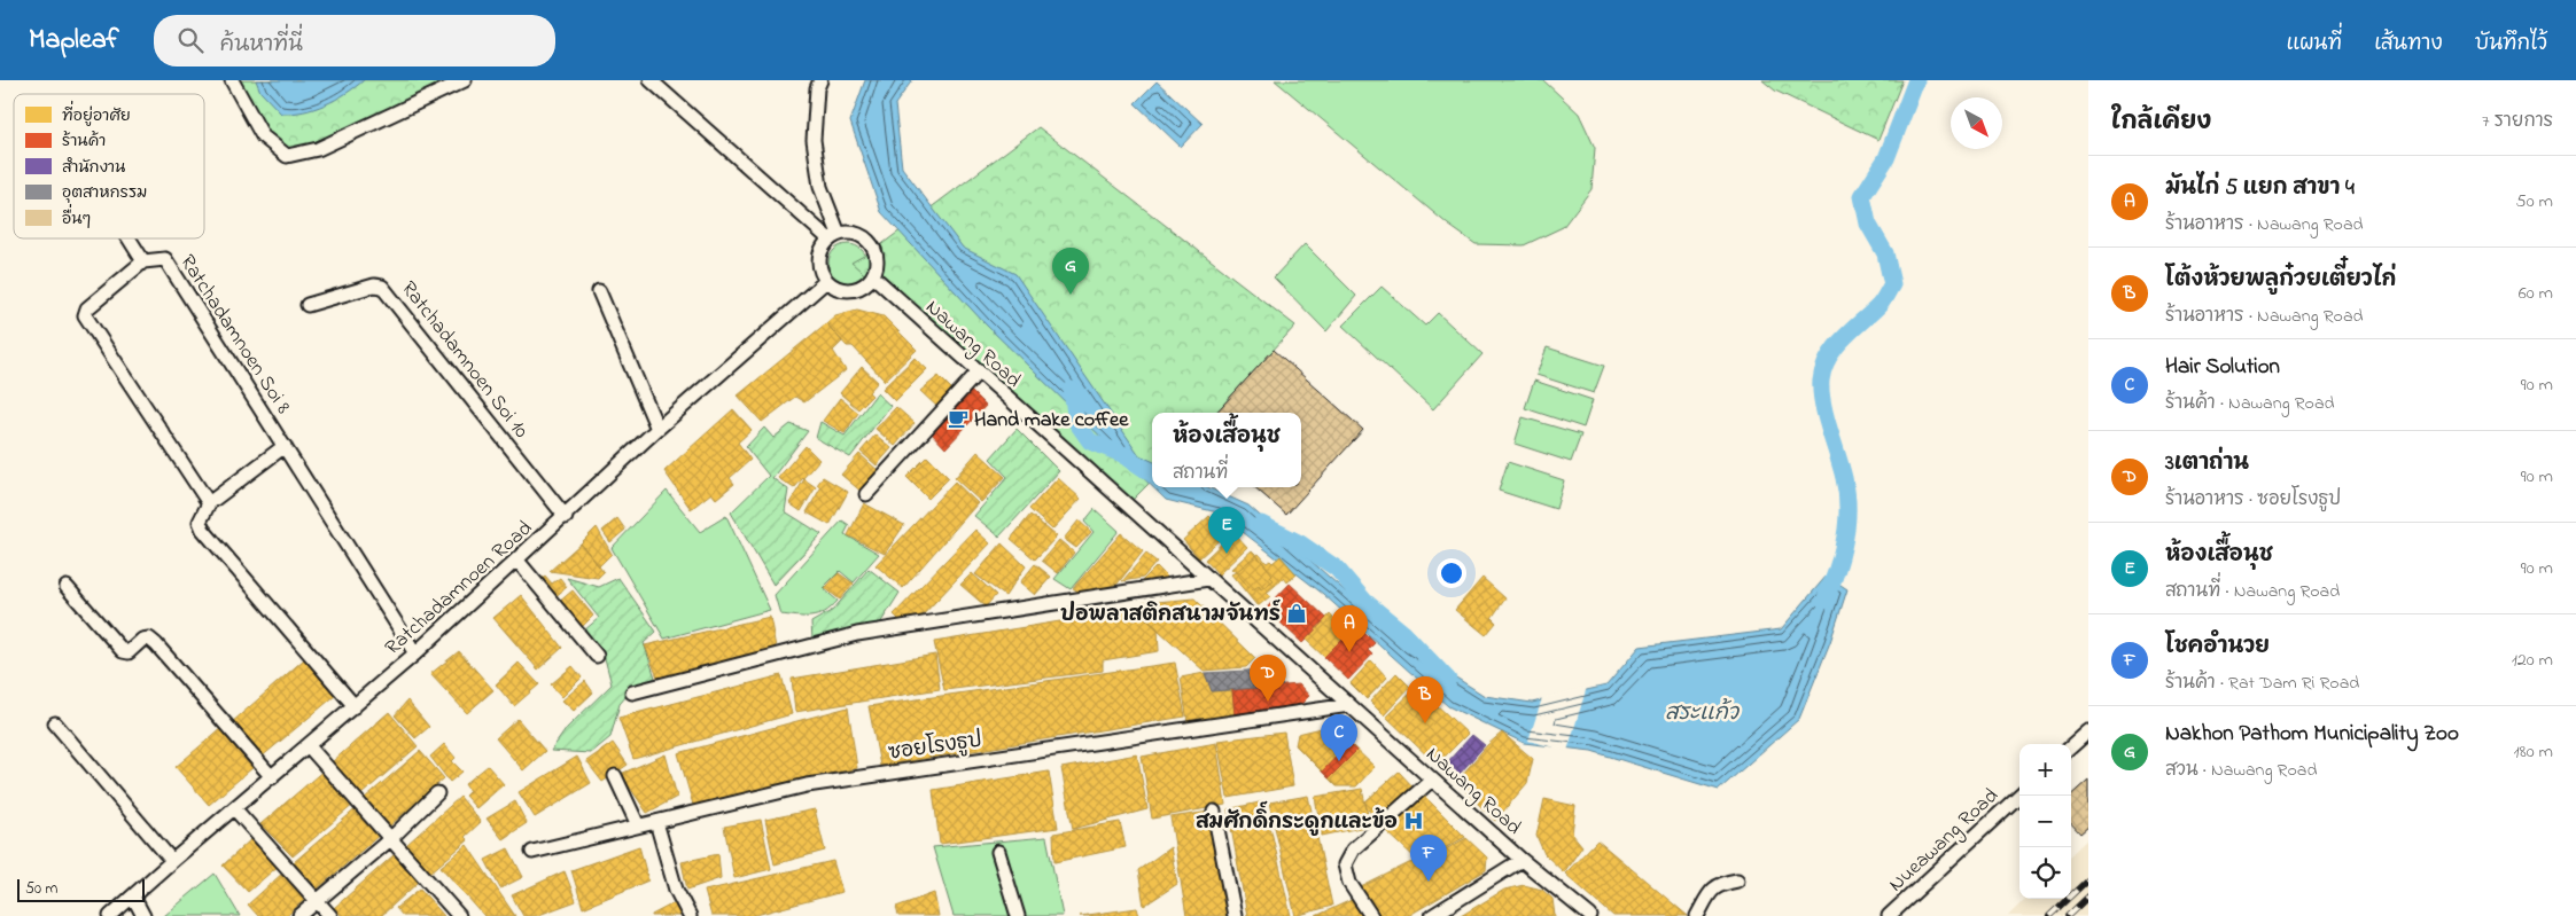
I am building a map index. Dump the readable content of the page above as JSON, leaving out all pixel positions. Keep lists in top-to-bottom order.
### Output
{
  "streets": {
    "street": [
      "Ratchadamnoen Soi 8",
      "Nawang Road",
      "Ratchadamnoen Soi 10",
      "Ratchadamnoen Road",
      "ซอยโรงธูป",
      "Nueawang Road"
    ]
  },
  "crossings": [
    ["Ratchadamnoen Soi 8", "Ratchadamnoen Road"],
    ["Nawang Road", "Ratchadamnoen Road"],
    ["Nawang Road", "ซอยโรงธูป"],
    ["Ratchadamnoen Soi 10", "Ratchadamnoen Road"]
  ],
  "water": ["สระแก้ว"],
  "places": {
    "cafe": ["Hand make coffee"],
    "shop": ["ปอพลาสติกสนามจันทร์"],
    "hospital": ["สมศักดิ์กระดูกและข้อ"]
  },
  "legend": [
    "ที่อยู่อาศัย",
    "ร้านค้า",
    "สำนักงาน",
    "อุตสาหกรรม",
    "อื่นๆ"
  ],
  "scale_bar": "50 m",
  "north": "bottom right",
  "page": {
    "header": "Mapleaf",
    "search": "ค้นหาที่นี่",
    "nav": ["แผนที่", "เส้นทาง", "บันทึกไว้"],
    "heading": ["ใกล้เคียง", "7 รายการ"],
    "list": [
      {
        "mark": "A",
        "name": "มันไก่ 5 แยก สาขา 4",
        "note": "ร้านอาหาร · Nawang Road",
        "value": "50 m"
      },
      {
        "mark": "B",
        "name": "โต้งห้วยพลูก๋วยเตี๋ยวไก่",
        "note": "ร้านอาหาร · Nawang Road",
        "value": "60 m"
      },
      {
        "mark": "C",
        "name": "Hair Solution",
        "note": "ร้านค้า · Nawang Road",
        "value": "90 m"
      },
      {
        "mark": "D",
        "name": "3เตาถ่าน",
        "note": "ร้านอาหาร · ซอยโรงธูป",
        "value": "90 m"
      },
      {
        "mark": "E",
        "name": "ห้องเสื้อนุช",
        "note": "สถานที่ · Nawang Road",
        "value": "90 m"
      },
      {
        "mark": "F",
        "name": "โชคอำนวย",
        "note": "ร้านค้า · Rat Dam Ri Road",
        "value": "120 m"
      },
      {
        "mark": "G",
        "name": "Nakhon Pathom Municipality Zoo",
        "note": "สวน · Nawang Road",
        "value": "180 m"
      }
    ],
    "pins": [
      "G",
      "E",
      "A",
      "D",
      "B",
      "C",
      "F"
    ],
    "popup": ["ห้องเสื้อนุช", "สถานที่"],
    "map_buttons": ["+", "−"],
    "scale": "50 m"
  }
}
